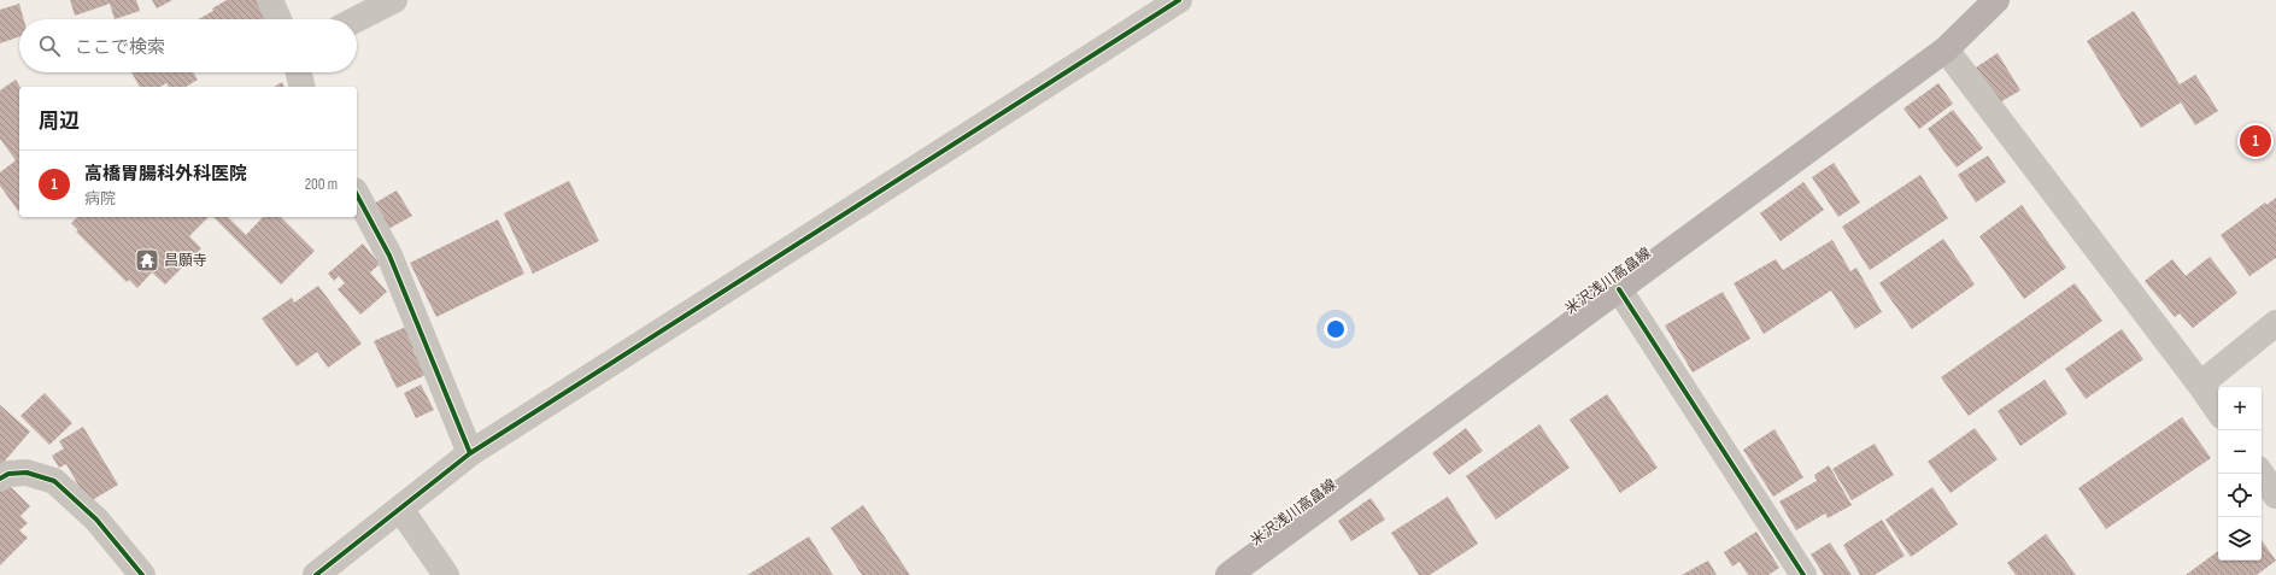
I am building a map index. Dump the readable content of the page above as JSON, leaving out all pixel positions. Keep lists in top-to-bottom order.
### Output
{
  "streets": {
    "main road": ["米沢浅川高畠線"]
  },
  "places": {
    "temple": ["昌願寺"]
  },
  "page": {
    "search": "ここで検索",
    "heading": "周辺",
    "pins": "1",
    "list": [
      {
        "mark": "1",
        "name": "高橋胃腸科外科医院",
        "note": "病院",
        "value": "200 m"
      }
    ],
    "map_buttons": ["+", "−"]
  }
}
